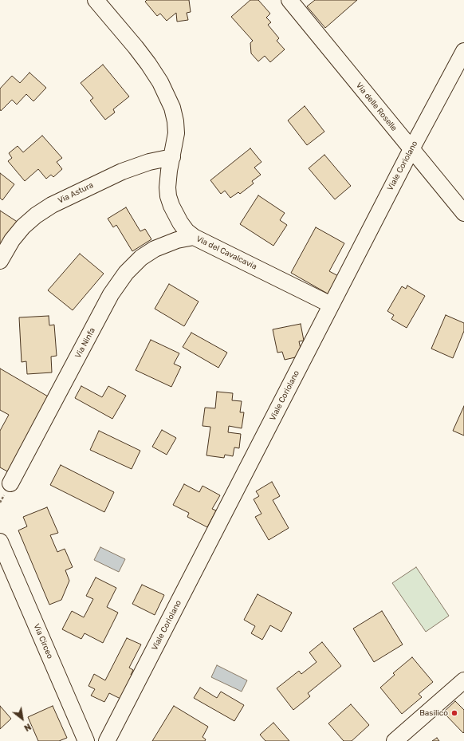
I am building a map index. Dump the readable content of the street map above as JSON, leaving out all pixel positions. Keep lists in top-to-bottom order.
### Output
{
  "streets": {
    "street": [
      "Via delle Roselle",
      "Viale Coriolano",
      "Via Astura",
      "Via del Cavalcavia",
      "Via Ninfa",
      "Via Circeo"
    ]
  },
  "crossings": [
    ["Via delle Roselle", "Viale Coriolano"],
    ["Viale Coriolano", "Via del Cavalcavia"],
    ["Via Astura", "Via del Cavalcavia"],
    ["Via del Cavalcavia", "Via Ninfa"]
  ],
  "places": ["Basilico"],
  "north": "bottom right"
}
